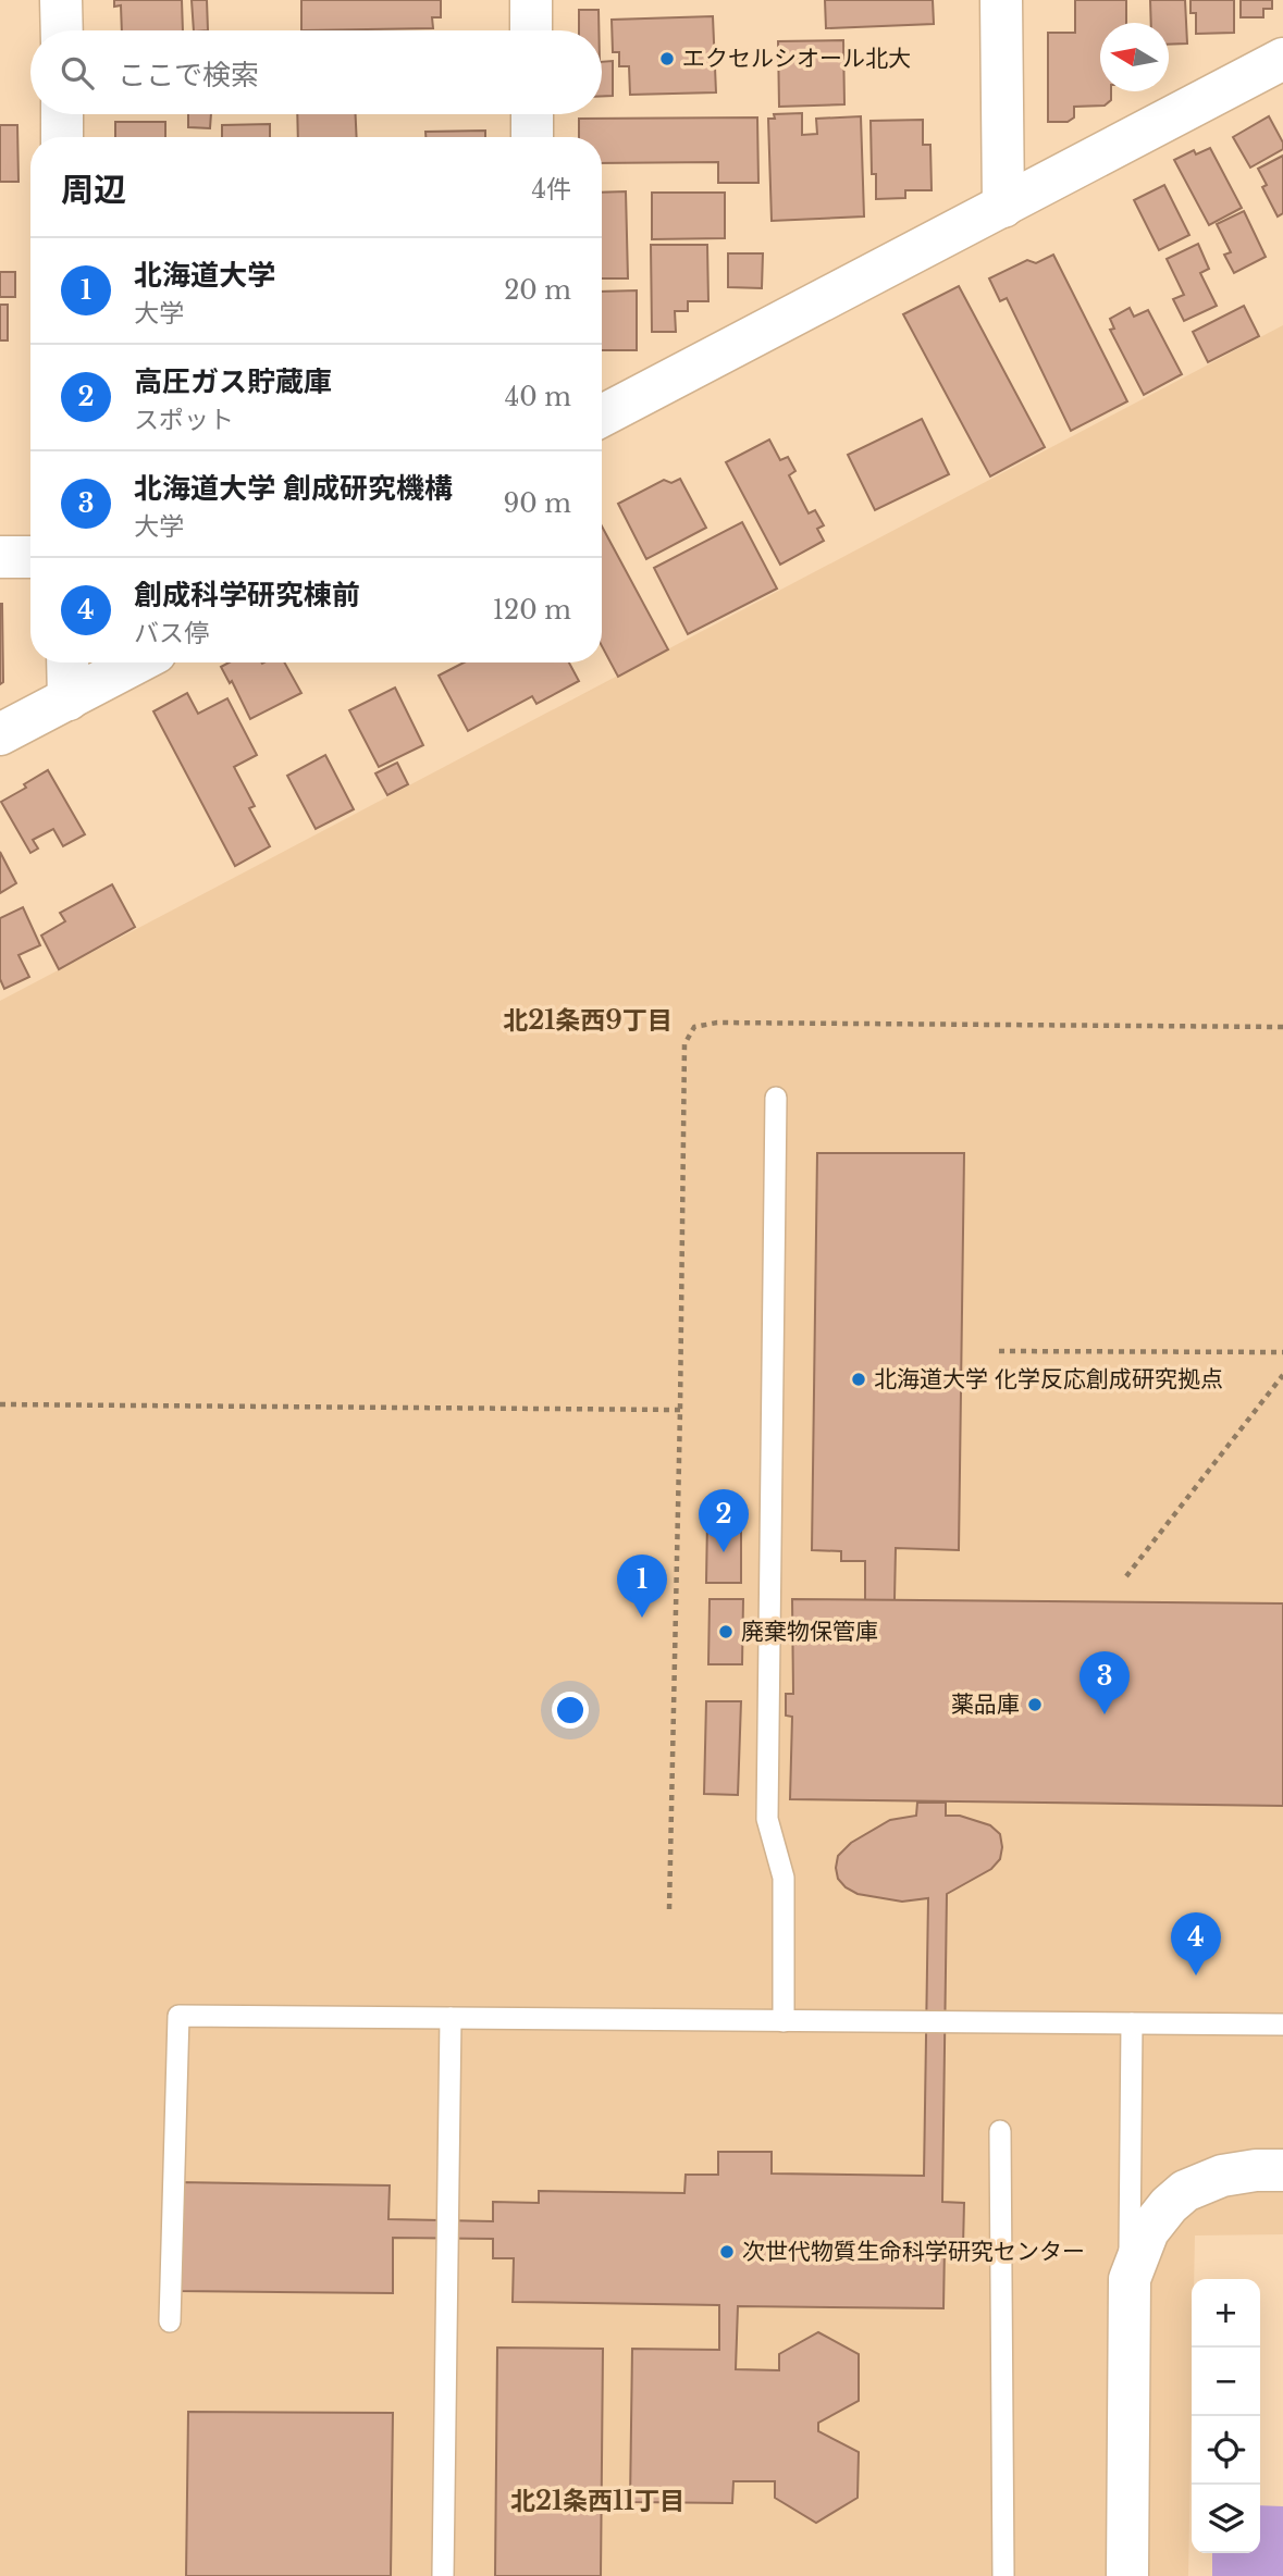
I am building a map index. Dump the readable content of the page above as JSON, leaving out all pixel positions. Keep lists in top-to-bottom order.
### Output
{
  "districts": ["北21条西9丁目", "北21条西11丁目"],
  "places": [
    "エクセルシオール北大",
    "北海道大学 化学反応創成研究拠点",
    "廃棄物保管庫",
    "薬品庫",
    "次世代物質生命科学研究センター"
  ],
  "north": "left",
  "page": {
    "search": "ここで検索",
    "heading": ["周辺", "4件"],
    "list": [
      {
        "mark": "1",
        "name": "北海道大学",
        "note": "大学",
        "value": "20 m"
      },
      {
        "mark": "2",
        "name": "高圧ガス貯蔵庫",
        "note": "スポット",
        "value": "40 m"
      },
      {
        "mark": "3",
        "name": "北海道大学 創成研究機構",
        "note": "大学",
        "value": "90 m"
      },
      {
        "mark": "4",
        "name": "創成科学研究棟前",
        "note": "バス停",
        "value": "120 m"
      }
    ],
    "pins": [
      "2",
      "1",
      "3",
      "4"
    ],
    "map_buttons": ["+", "−"]
  }
}
